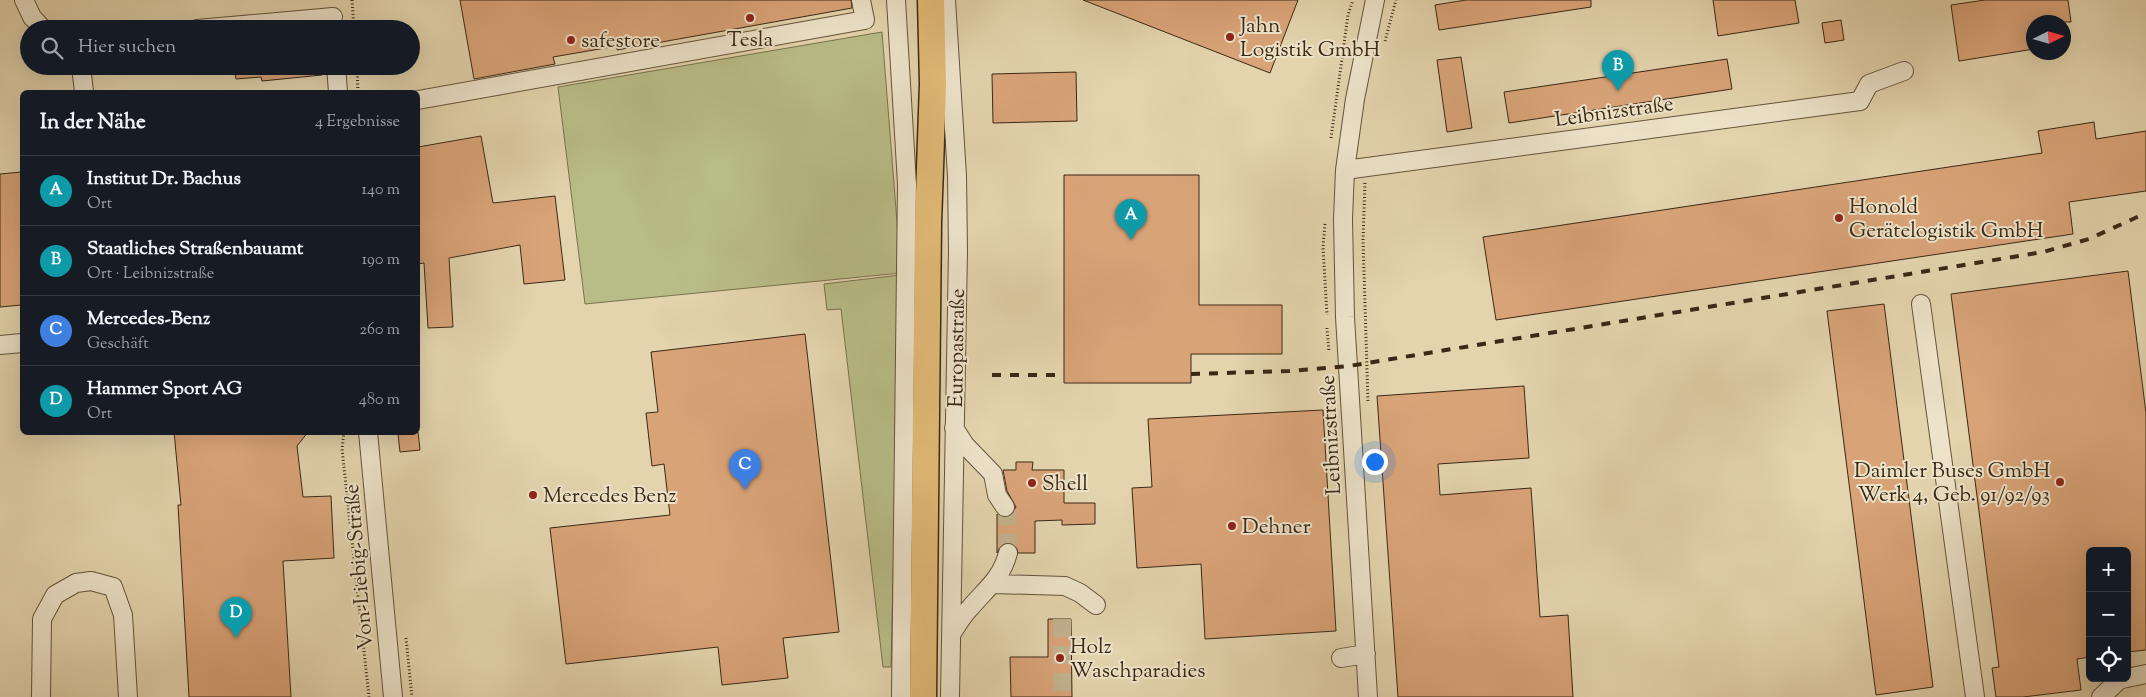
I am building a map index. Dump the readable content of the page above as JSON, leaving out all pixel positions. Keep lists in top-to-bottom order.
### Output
{
  "streets": {
    "highway": ["Europastraße"],
    "street": ["Leibnizstraße", "Von-Liebig-Straße"]
  },
  "places": [
    "Tesla",
    "Jahn Logistik GmbH",
    "safestore",
    "Honold Gerätelogistik GmbH",
    "Daimler Buses GmbH Werk 4, Geb. 91/92/93",
    "Shell",
    "Mercedes Benz",
    "Dehner",
    "Holz Waschparadies"
  ],
  "north": "right",
  "page": {
    "search": "Hier suchen",
    "pins": [
      "B",
      "A",
      "C",
      "D"
    ],
    "heading": ["In der Nähe", "4 Ergebnisse"],
    "list": [
      {
        "mark": "A",
        "name": "Institut Dr. Bachus",
        "note": "Ort",
        "value": "140 m"
      },
      {
        "mark": "B",
        "name": "Staatliches Straßenbauamt",
        "note": "Ort · Leibnizstraße",
        "value": "190 m"
      },
      {
        "mark": "C",
        "name": "Mercedes-Benz",
        "note": "Geschäft",
        "value": "260 m"
      },
      {
        "mark": "D",
        "name": "Hammer Sport AG",
        "note": "Ort",
        "value": "480 m"
      }
    ],
    "map_buttons": ["+", "−"]
  }
}
